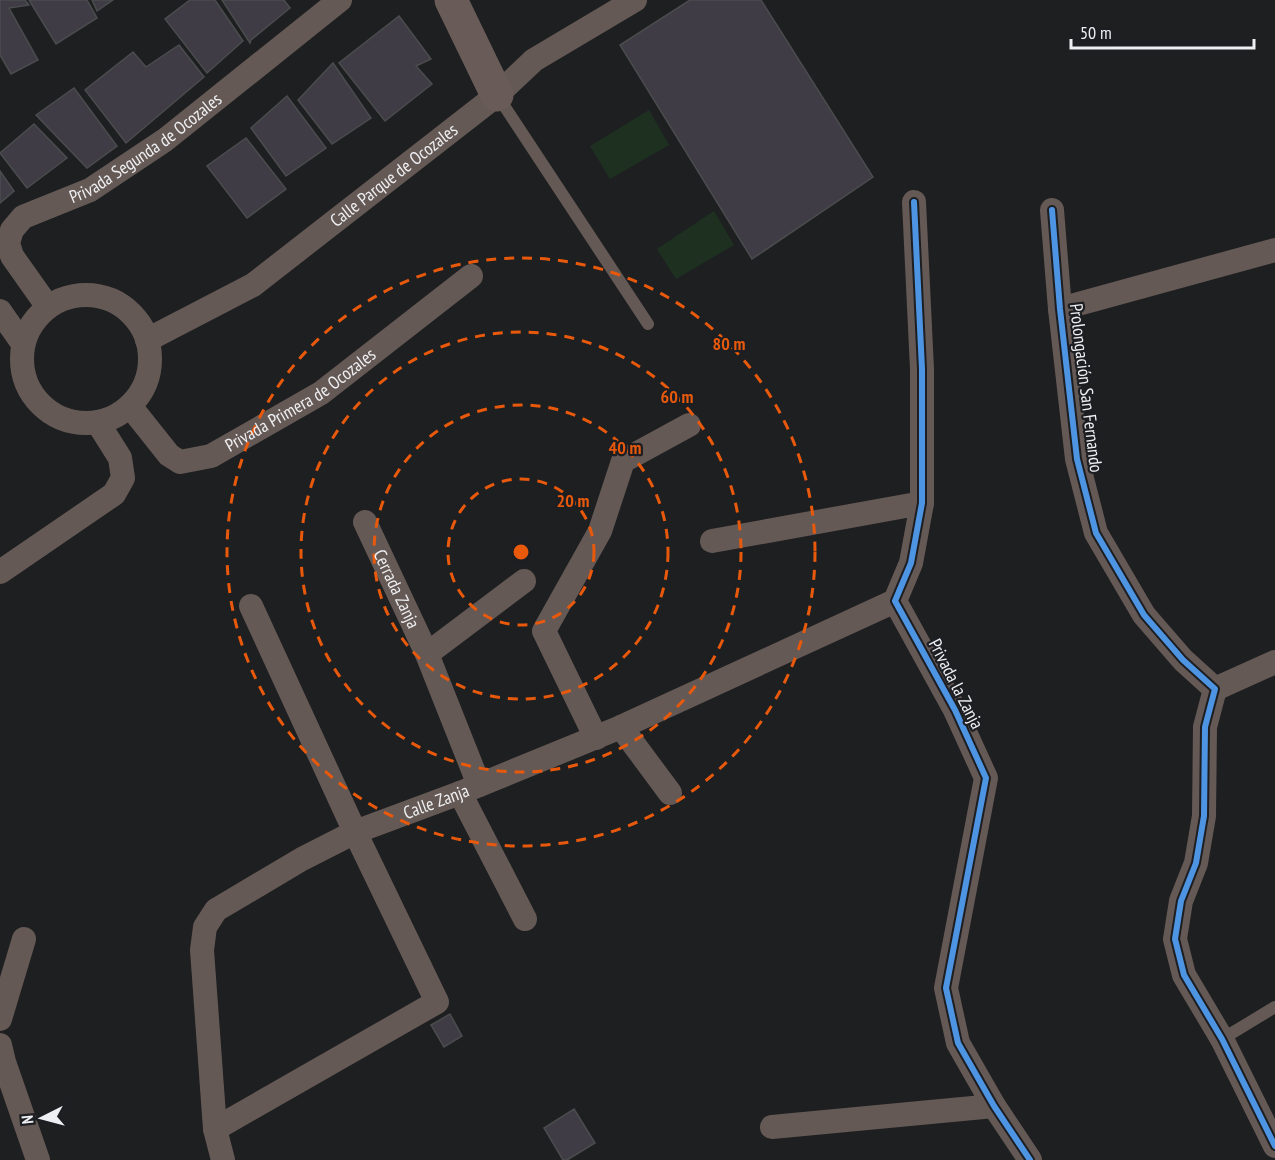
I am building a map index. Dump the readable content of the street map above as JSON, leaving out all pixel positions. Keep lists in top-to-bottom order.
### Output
{
  "streets": {
    "street": [
      "Privada Segunda de Ocozales",
      "Calle Parque de Ocozales",
      "Prolongación San Fernando",
      "Privada Primera de Ocozales",
      "Cerrada Zanja",
      "Privada la Zanja",
      "Calle Zanja"
    ]
  },
  "crossings": [
    ["Privada Segunda de Ocozales", "Calle Parque de Ocozales"],
    ["Privada Segunda de Ocozales", "Privada Primera de Ocozales"],
    ["Calle Parque de Ocozales", "Privada Primera de Ocozales"],
    ["Cerrada Zanja", "Calle Zanja"],
    ["Privada la Zanja", "Calle Zanja"]
  ],
  "scale_bar": "50 m",
  "north": "left",
  "rings": [
    "80 m",
    "60 m",
    "40 m",
    "20 m"
  ]
}
